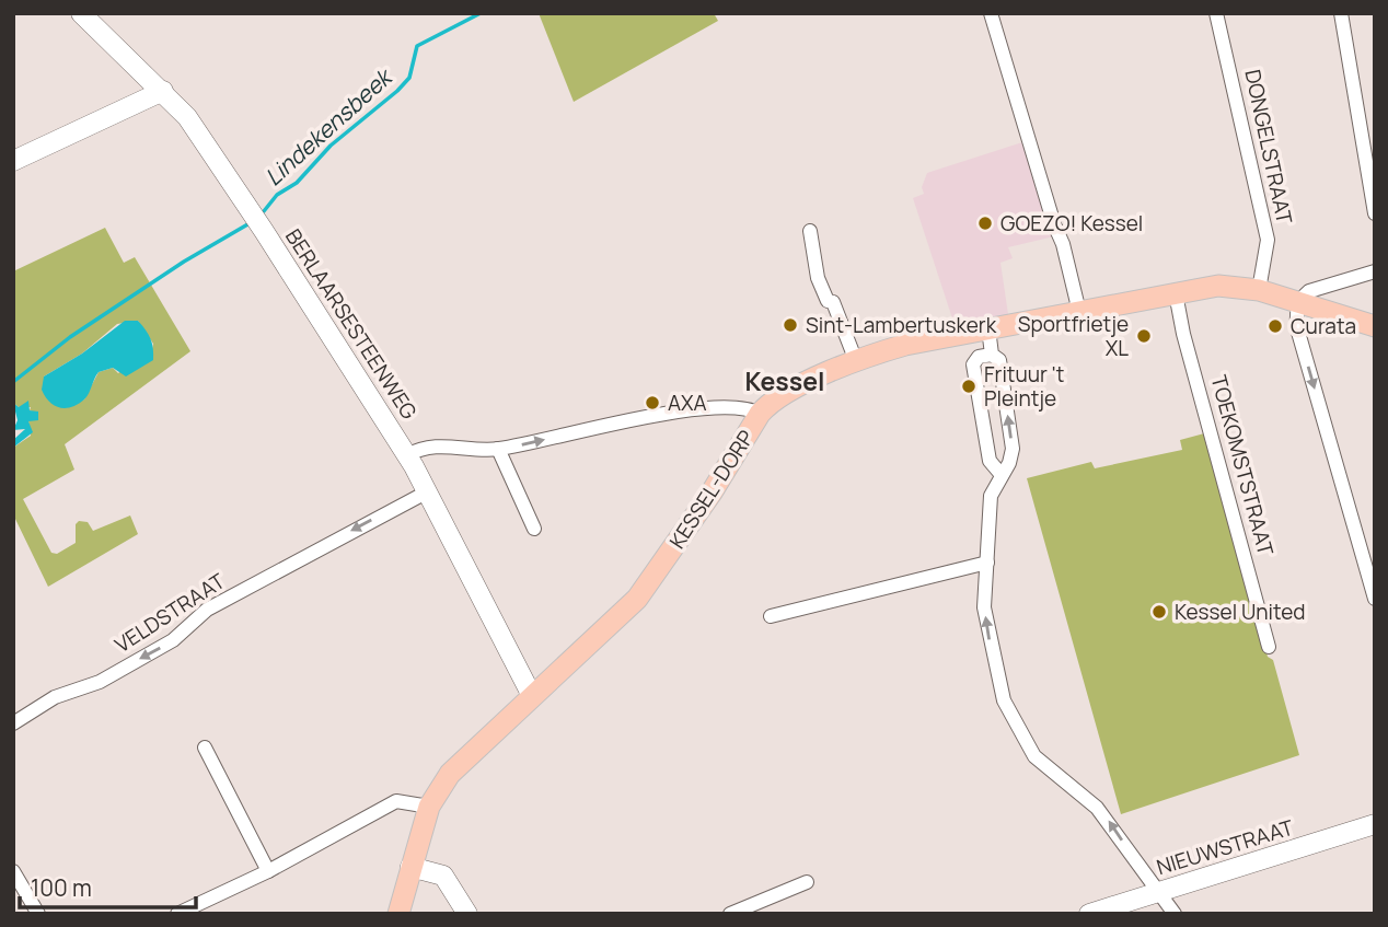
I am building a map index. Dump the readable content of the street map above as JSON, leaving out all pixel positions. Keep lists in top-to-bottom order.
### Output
{
  "streets": {
    "main road": ["KESSEL-DORP"],
    "street": [
      "DONGELSTRAAT",
      "BERLAARSESTEENWEG",
      "TOEKOMSTSTRAAT",
      "VELDSTRAAT",
      "NIEUWSTRAAT"
    ]
  },
  "crossings": [
    ["DONGELSTRAAT", "KESSEL-DORP"],
    ["BERLAARSESTEENWEG", "KESSEL-DORP"],
    ["BERLAARSESTEENWEG", "VELDSTRAAT"],
    ["TOEKOMSTSTRAAT", "KESSEL-DORP"]
  ],
  "one_way": ["VELDSTRAAT"],
  "districts": ["Kessel"],
  "water": ["Lindekensbeek"],
  "places": [
    "GOEZO! Kessel",
    "Sint-Lambertuskerk",
    "Curata",
    "Sportfrietje XL",
    "Frituur 't Pleintje",
    "AXA",
    "Kessel United"
  ],
  "scale_bar": "100 m"
}
